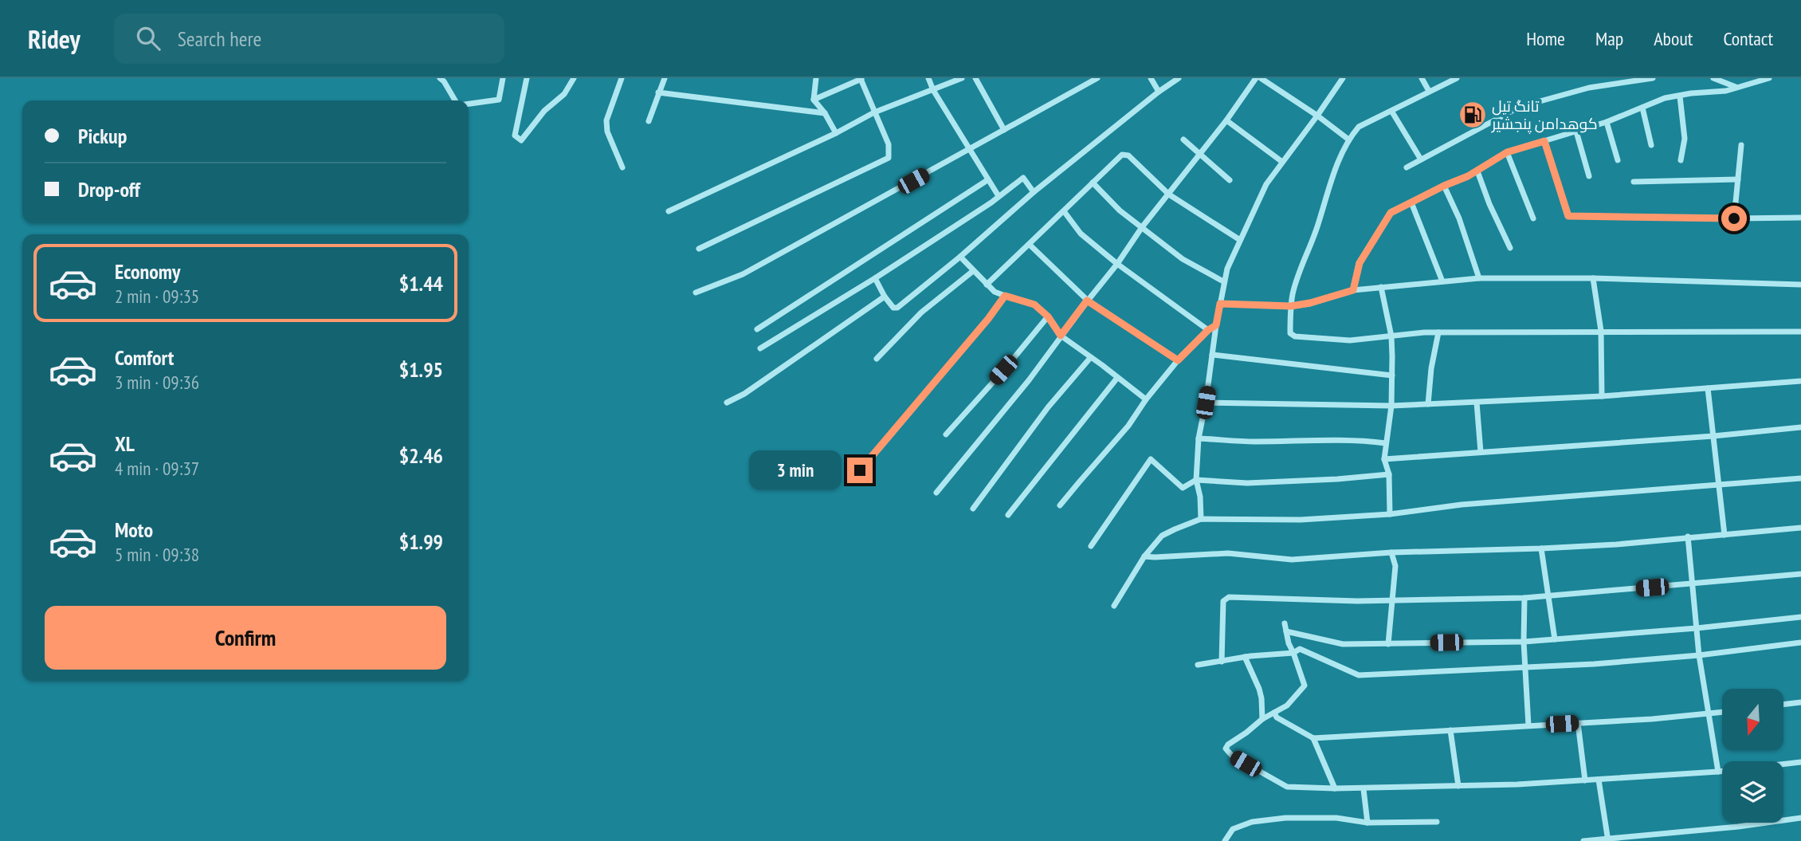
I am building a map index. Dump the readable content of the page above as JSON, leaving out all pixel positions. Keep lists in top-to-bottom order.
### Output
{
  "places": {
    "fuel station": ["تانگ تیل کوهدامن پنجشیر"]
  },
  "north": "bottom",
  "page": {
    "header": "Ridey",
    "search": "Search here",
    "nav": [
      "Home",
      "Map",
      "About",
      "Contact"
    ],
    "banner": ["Pickup", "Drop-off"],
    "list": [
      {
        "name": "Economy",
        "note": "2 min · 09:35",
        "value": "$1.44"
      },
      {
        "name": "Comfort",
        "note": "3 min · 09:36",
        "value": "$1.95"
      },
      {
        "name": "XL",
        "note": "4 min · 09:37",
        "value": "$2.46"
      },
      {
        "name": "Moto",
        "note": "5 min · 09:38",
        "value": "$1.99"
      }
    ],
    "bubble": "3 min",
    "buttons": "Confirm"
  }
}
